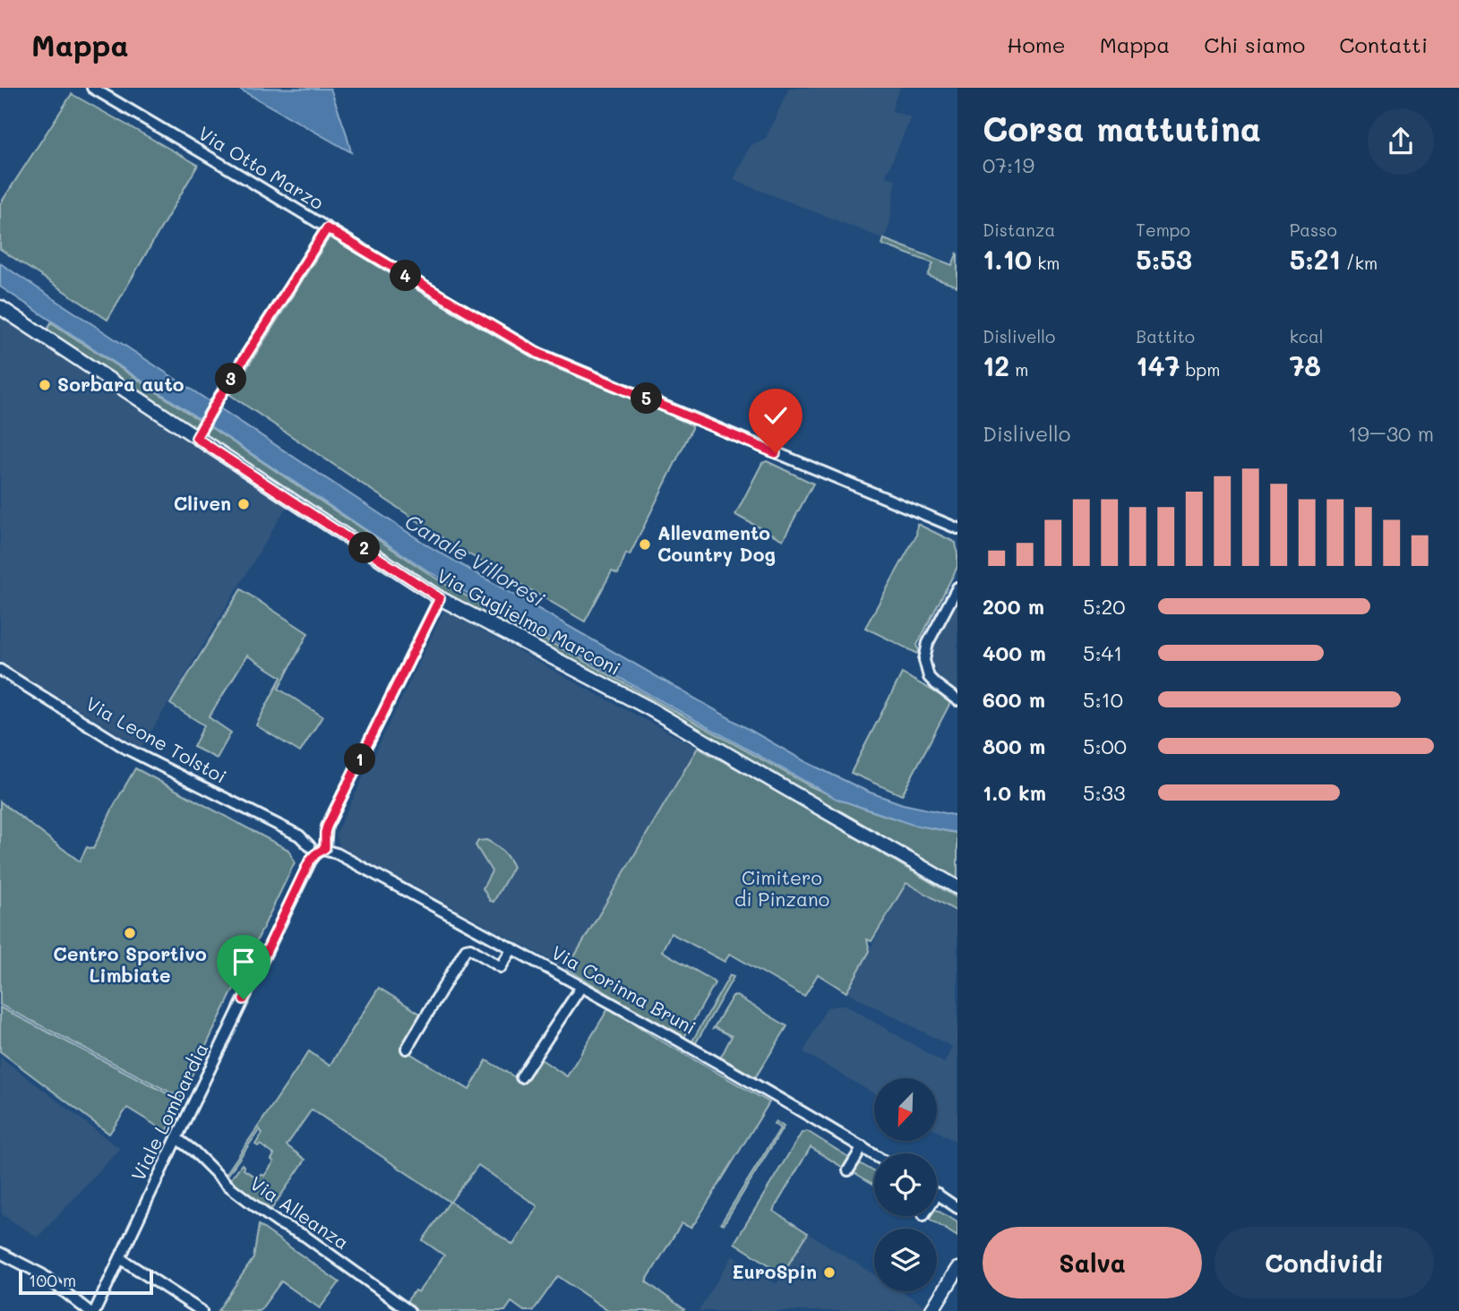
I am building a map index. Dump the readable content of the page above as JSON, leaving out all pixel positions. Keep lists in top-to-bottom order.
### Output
{
  "streets": {
    "street": [
      "Via Otto Marzo",
      "Via Guglielmo Marconi",
      "Via Leone Tolstoi",
      "Via Corinna Bruni",
      "Viale Lombardia",
      "Via Alleanza"
    ]
  },
  "crossings": [
    ["Via Leone Tolstoi", "Via Corinna Bruni"],
    ["Via Leone Tolstoi", "Viale Lombardia"],
    ["Via Corinna Bruni", "Viale Lombardia"],
    ["Viale Lombardia", "Via Alleanza"]
  ],
  "water": ["Canale Villoresi"],
  "parks": ["Cimitero di Pinzano"],
  "places": [
    "Sorbara auto",
    "Cliven",
    "Allevamento Country Dog",
    "Centro Sportivo Limbiate",
    "EuroSpin"
  ],
  "scale_bar": "100 m",
  "north": "bottom left",
  "page": {
    "header": "Mappa",
    "nav": [
      "Home",
      "Mappa",
      "Chi siamo",
      "Contatti"
    ],
    "heading": ["Corsa mattutina", "07:19"],
    "stats": [
      ["Distanza", "1.10 km"],
      ["Tempo", "5:53"],
      ["Passo", "5:21 /km"],
      ["Dislivello", "12 m"],
      ["Battito", "147 bpm"],
      ["kcal", "78"]
    ],
    "pins": [
      "4",
      "3",
      "5",
      "2",
      "1"
    ],
    "chart": ["Dislivello", "19–30 m"],
    "list": [
      {
        "name": "200 m",
        "note": "5:20"
      },
      {
        "name": "400 m",
        "note": "5:41"
      },
      {
        "name": "600 m",
        "note": "5:10"
      },
      {
        "name": "800 m",
        "note": "5:00"
      },
      {
        "name": "1.0 km",
        "note": "5:33"
      }
    ],
    "buttons": ["Salva", "Condividi"],
    "scale": "100 m"
  }
}
